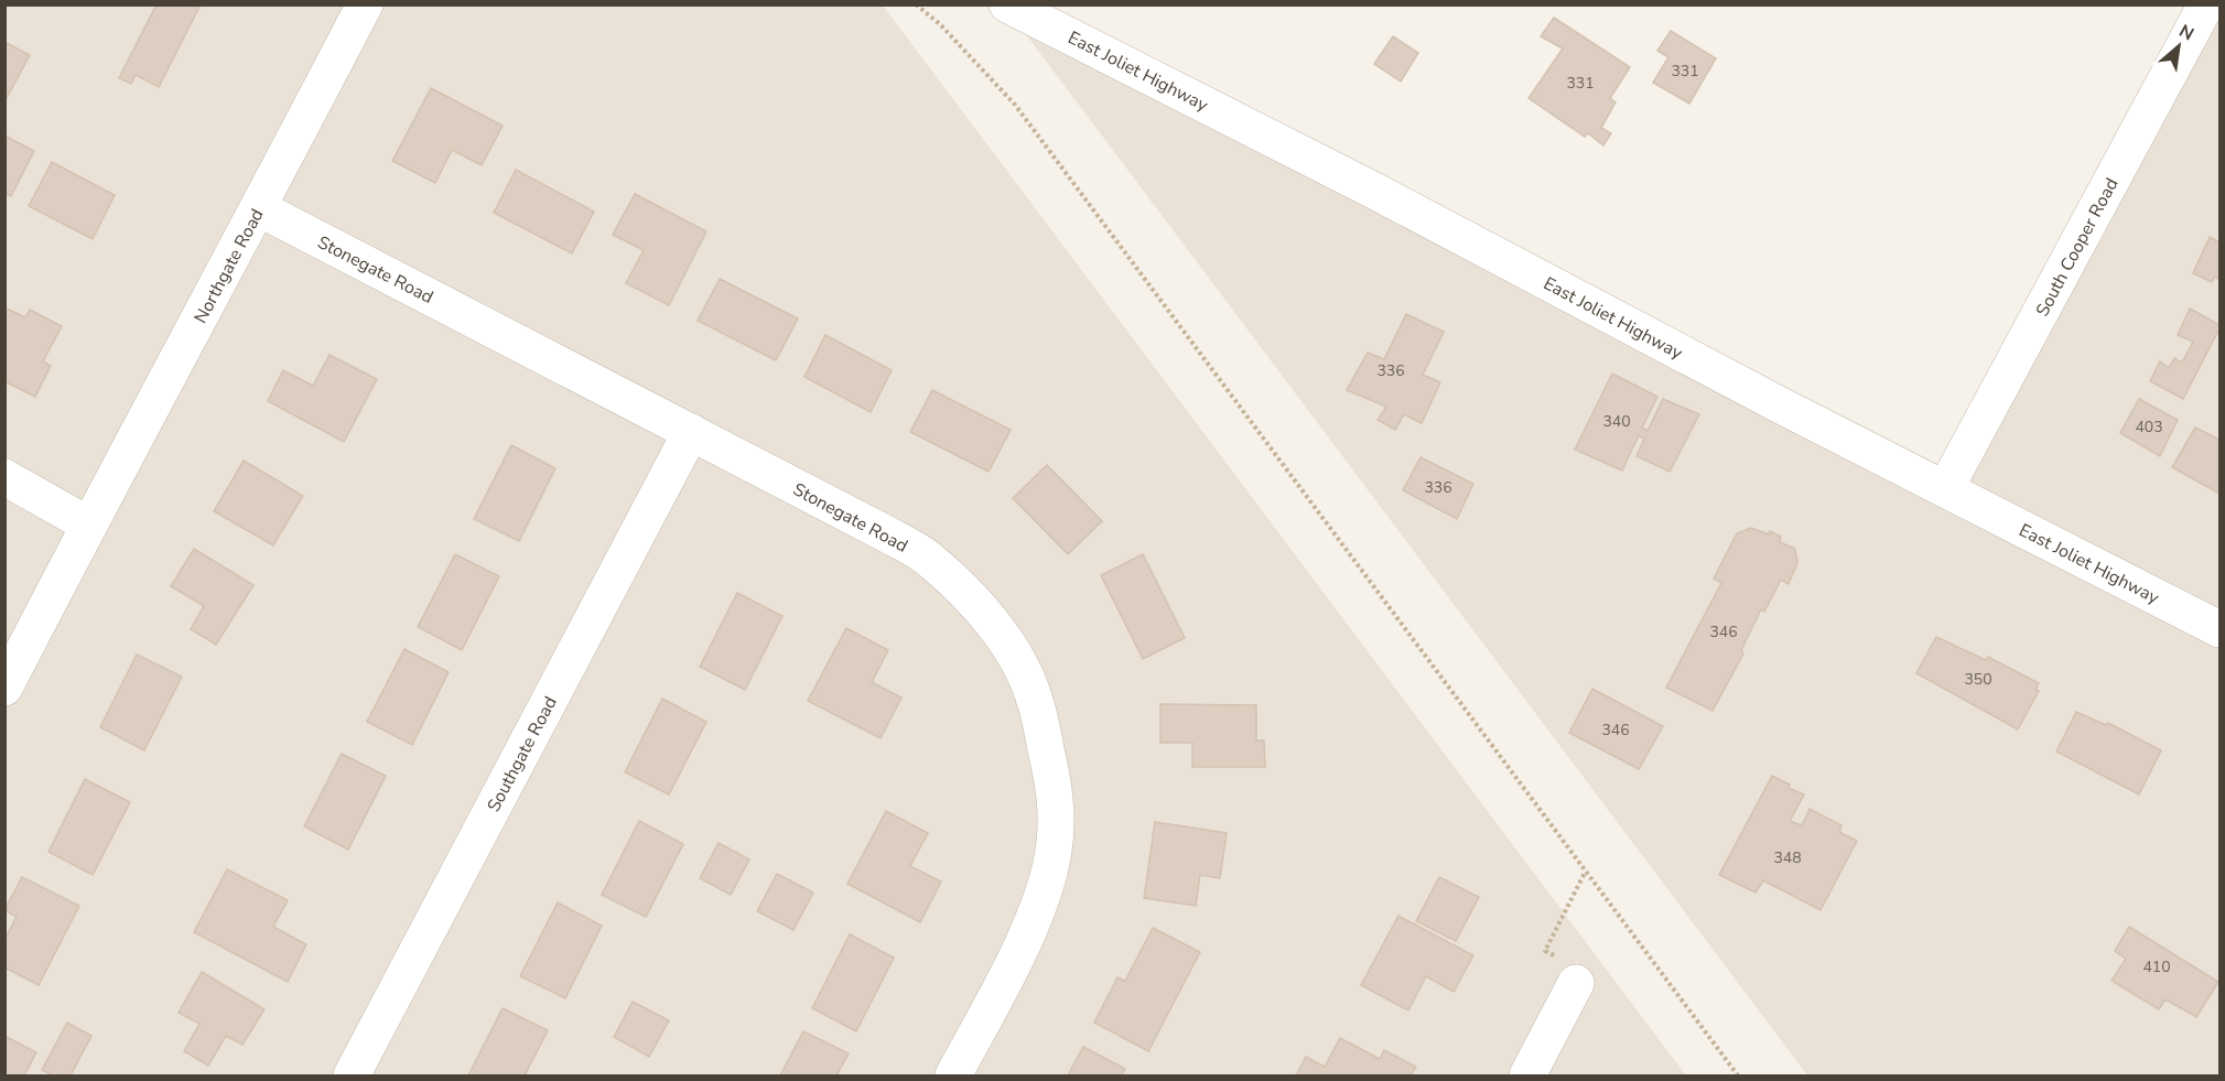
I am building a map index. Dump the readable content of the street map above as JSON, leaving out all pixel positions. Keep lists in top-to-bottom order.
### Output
{
  "streets": {
    "street": [
      "East Joliet Highway",
      "South Cooper Road",
      "Northgate Road",
      "Stonegate Road",
      "Southgate Road"
    ]
  },
  "crossings": [
    ["East Joliet Highway", "South Cooper Road"],
    ["Northgate Road", "Stonegate Road"],
    ["Stonegate Road", "Southgate Road"]
  ],
  "house_numbers": [
    "331",
    "331",
    "336",
    "340",
    "403",
    "336",
    "346",
    "350",
    "346",
    "348",
    "410"
  ],
  "north": "top right"
}
